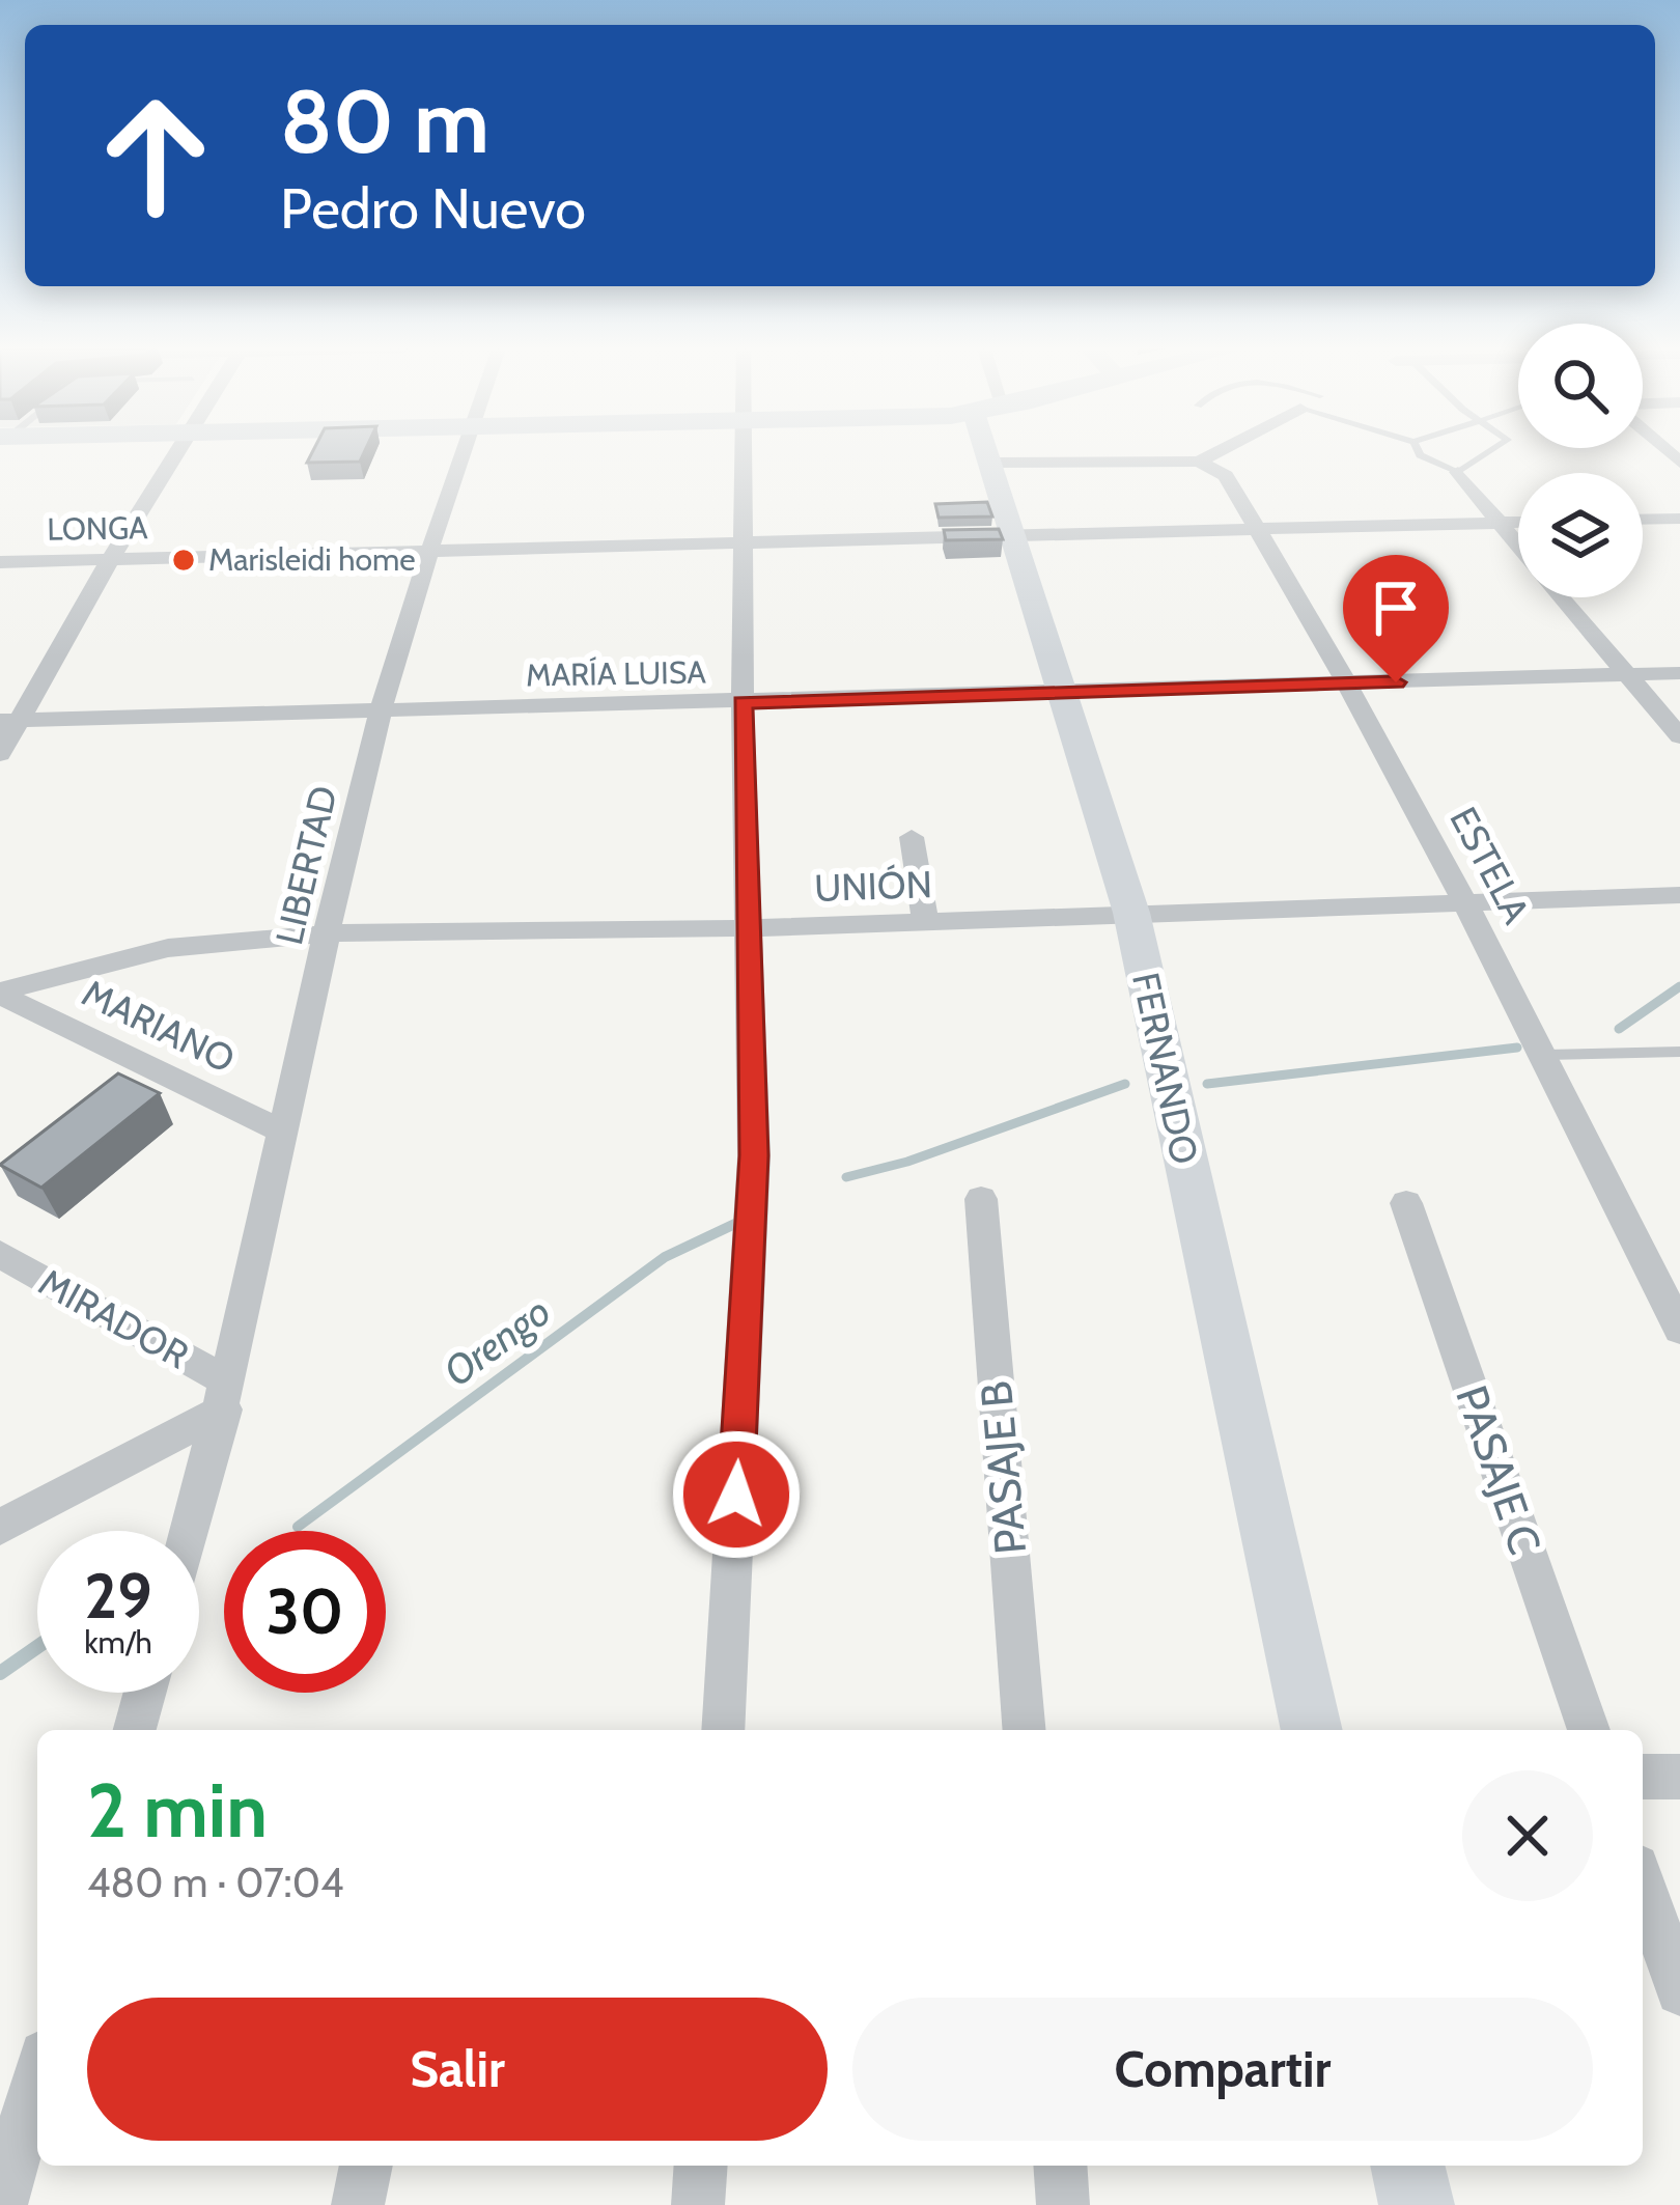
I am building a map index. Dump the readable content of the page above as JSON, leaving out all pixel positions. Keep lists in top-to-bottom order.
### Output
{
  "streets": {
    "street": [
      "LONGA",
      "MARÍA LUISA",
      "LIBERTAD",
      "ESTELA",
      "UNIÓN",
      "MARIANO",
      "FERNANDO",
      "MIRADOR",
      "PASAJE B",
      "PASAJE C"
    ]
  },
  "crossings": [
    ["LONGA", "LIBERTAD"],
    ["LONGA", "ESTELA"],
    ["LONGA", "FERNANDO"],
    ["MARÍA LUISA", "LIBERTAD"],
    ["MARÍA LUISA", "ESTELA"],
    ["MARÍA LUISA", "FERNANDO"],
    ["LIBERTAD", "UNIÓN"],
    ["LIBERTAD", "MARIANO"],
    ["LIBERTAD", "MIRADOR"],
    ["ESTELA", "UNIÓN"],
    ["UNIÓN", "MARIANO"],
    ["UNIÓN", "FERNANDO"]
  ],
  "water": ["Orengo"],
  "places": ["Marisleidi home"],
  "page": {
    "turn": ["80 m", "Pedro Nuevo"],
    "speed": "29 km/h",
    "limit": "30",
    "heading": ["2 min", "480 m · 07:04"],
    "buttons": ["Salir", "Compartir"]
  }
}
